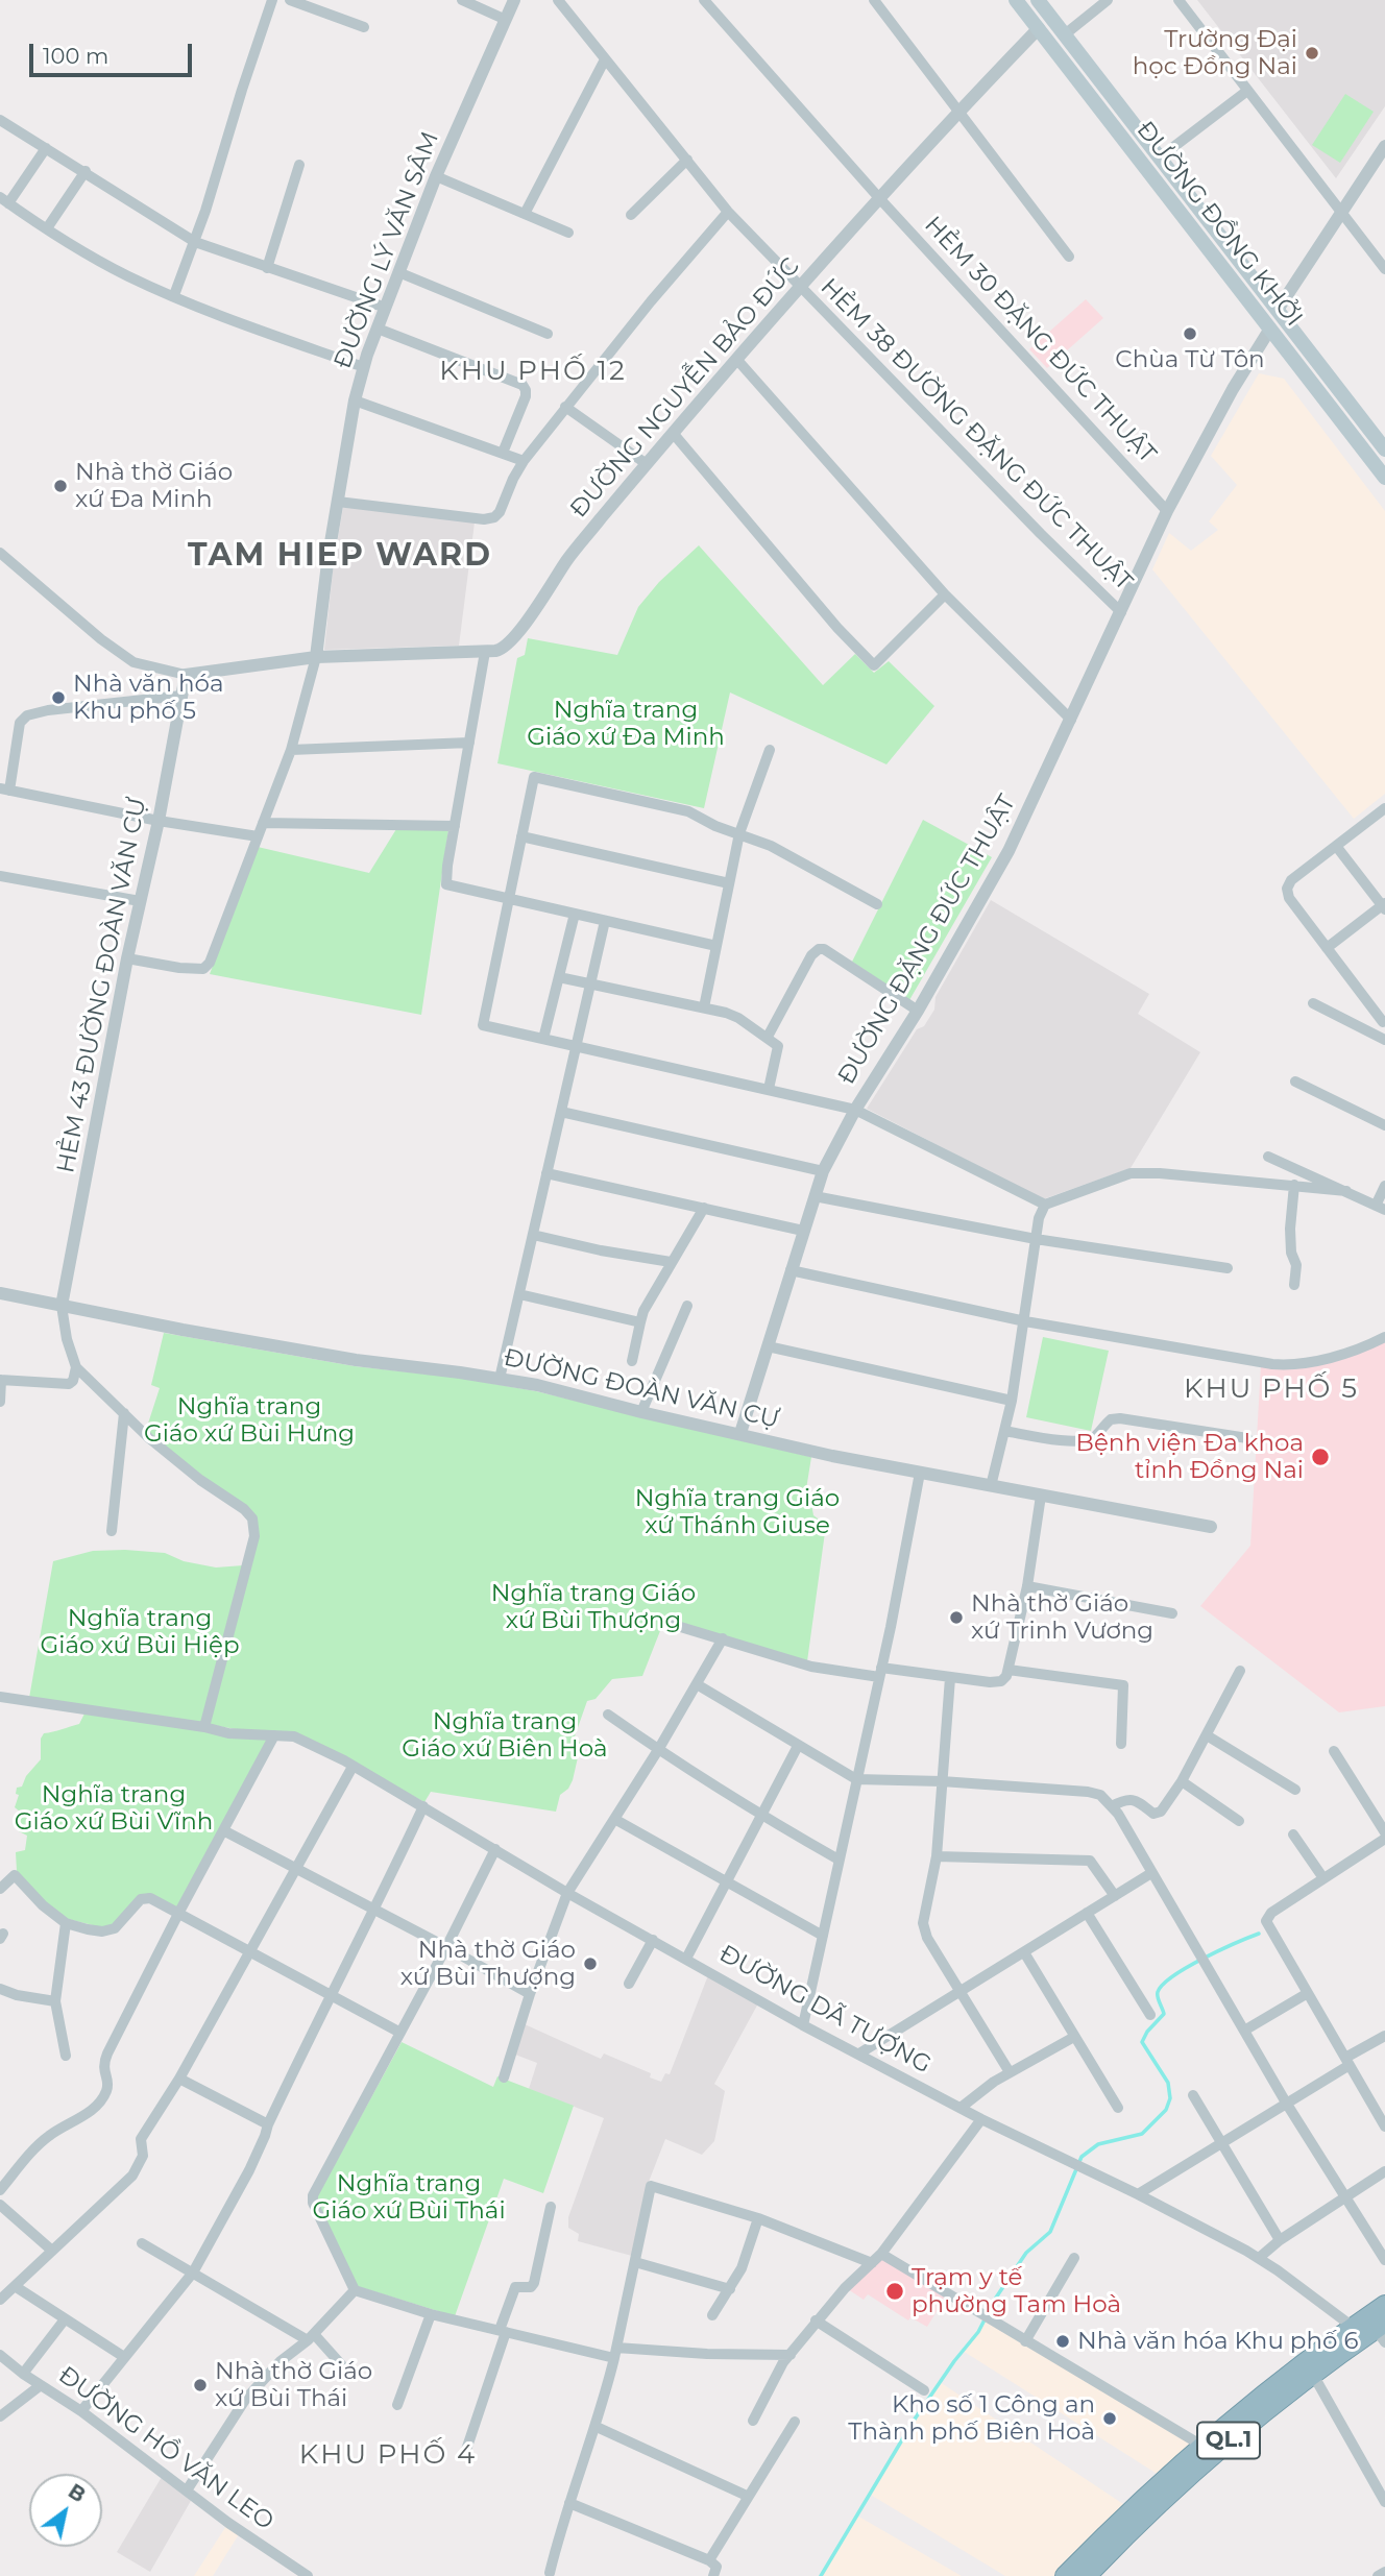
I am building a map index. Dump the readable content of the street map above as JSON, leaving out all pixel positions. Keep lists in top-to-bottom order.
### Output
{
  "streets": {
    "highway": ["QL.1"],
    "main road": ["ĐƯỜNG ĐỒNG KHỞI"],
    "street": [
      "ĐƯỜNG LÝ VĂN SÂM",
      "HẺM 30 ĐẶNG ĐỨC THUẬT",
      "ĐƯỜNG NGUYỄN BẢO ĐỨC",
      "HẺM 38 ĐƯỜNG ĐẶNG ĐỨC THUẬT",
      "ĐƯỜNG ĐẶNG ĐỨC THUẬT",
      "HẺM 43 ĐƯỜNG ĐOÀN VĂN CỰ",
      "ĐƯỜNG ĐOÀN VĂN CỰ",
      "ĐƯỜNG DÃ TƯỢNG",
      "ĐƯỜNG HỒ VĂN LEO"
    ]
  },
  "crossings": [
    ["ĐƯỜNG ĐỒNG KHỞI", "ĐƯỜNG NGUYỄN BẢO ĐỨC"],
    ["ĐƯỜNG ĐỒNG KHỞI", "ĐƯỜNG ĐẶNG ĐỨC THUẬT"],
    ["ĐƯỜNG LÝ VĂN SÂM", "ĐƯỜNG NGUYỄN BẢO ĐỨC"],
    ["HẺM 30 ĐẶNG ĐỨC THUẬT", "ĐƯỜNG NGUYỄN BẢO ĐỨC"],
    ["HẺM 30 ĐẶNG ĐỨC THUẬT", "ĐƯỜNG ĐẶNG ĐỨC THUẬT"],
    ["ĐƯỜNG NGUYỄN BẢO ĐỨC", "HẺM 38 ĐƯỜNG ĐẶNG ĐỨC THUẬT"],
    ["ĐƯỜNG NGUYỄN BẢO ĐỨC", "HẺM 43 ĐƯỜNG ĐOÀN VĂN CỰ"],
    ["HẺM 38 ĐƯỜNG ĐẶNG ĐỨC THUẬT", "ĐƯỜNG ĐẶNG ĐỨC THUẬT"],
    ["ĐƯỜNG ĐẶNG ĐỨC THUẬT", "ĐƯỜNG ĐOÀN VĂN CỰ"],
    ["HẺM 43 ĐƯỜNG ĐOÀN VĂN CỰ", "ĐƯỜNG ĐOÀN VĂN CỰ"]
  ],
  "districts": [
    "KHU PHỐ 12",
    "TAM HIEP WARD",
    "KHU PHỐ 5",
    "KHU PHỐ 4"
  ],
  "parks": [
    "Nghĩa trang Giáo xứ Đa Minh",
    "Nghĩa trang Giáo xứ Bùi Hưng",
    "Nghĩa trang Giáo xứ Thánh Giuse",
    "Nghĩa trang Giáo xứ Bùi Thượng",
    "Nghĩa trang Giáo xứ Bùi Hiệp",
    "Nghĩa trang Giáo xứ Biên Hoà",
    "Nghĩa trang Giáo xứ Bùi Vĩnh",
    "Nghĩa trang Giáo xứ Bùi Thái"
  ],
  "places": [
    "Trường Đại học Đồng Nai",
    "Chùa Từ Tôn",
    "Nhà thờ Giáo xứ Đa Minh",
    "Nhà văn hóa Khu phố 5",
    "Bệnh viện Đa khoa tỉnh Đồng Nai",
    "Nhà thờ Giáo xứ Trinh Vương",
    "Nhà thờ Giáo xứ Bùi Thượng",
    "Trạm y tế phường Tam Hoà",
    "Nhà văn hóa Khu phố 6",
    "Nhà thờ Giáo xứ Bùi Thái",
    "Kho số 1 Công an Thành phố Biên Hoà"
  ],
  "scale_bar": "100 m",
  "north": "top right"
}
